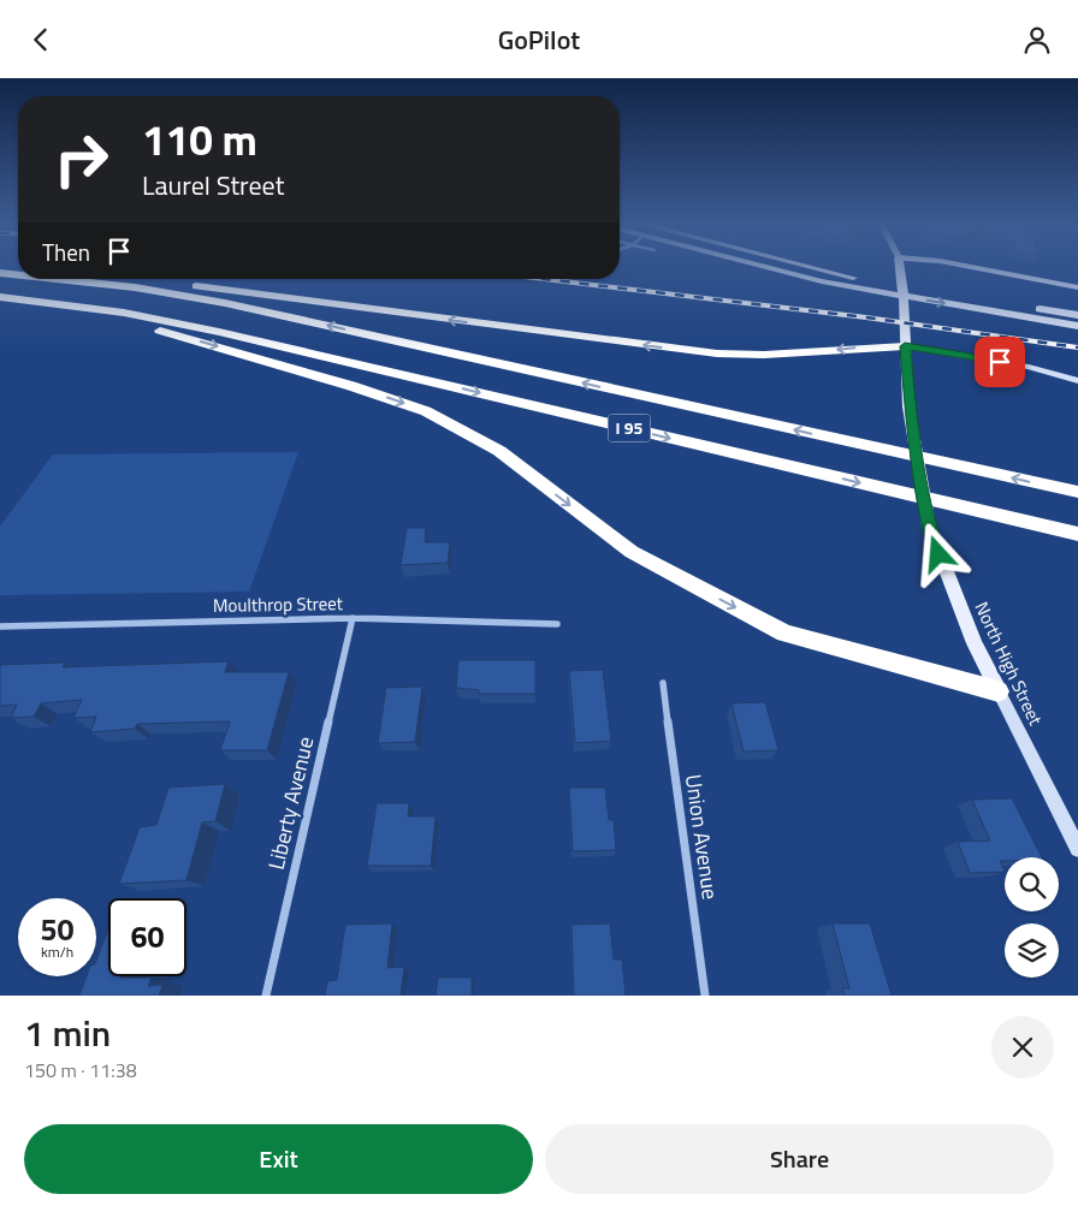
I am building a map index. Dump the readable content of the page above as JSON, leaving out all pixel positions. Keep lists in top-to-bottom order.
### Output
{
  "streets": {
    "highway": ["I 95"],
    "main road": ["North High Street"],
    "street": ["Moulthrop Street", "Liberty Avenue", "Union Avenue"]
  },
  "crossings": [
    ["Moulthrop Street", "Liberty Avenue"]
  ],
  "page": {
    "header": "GoPilot",
    "turn": ["110 m", "Laurel Street"],
    "then": "Then",
    "speed": "50 km/h",
    "limit": "60",
    "heading": ["1 min", "150 m · 11:38"],
    "buttons": ["Exit", "Share"]
  }
}
